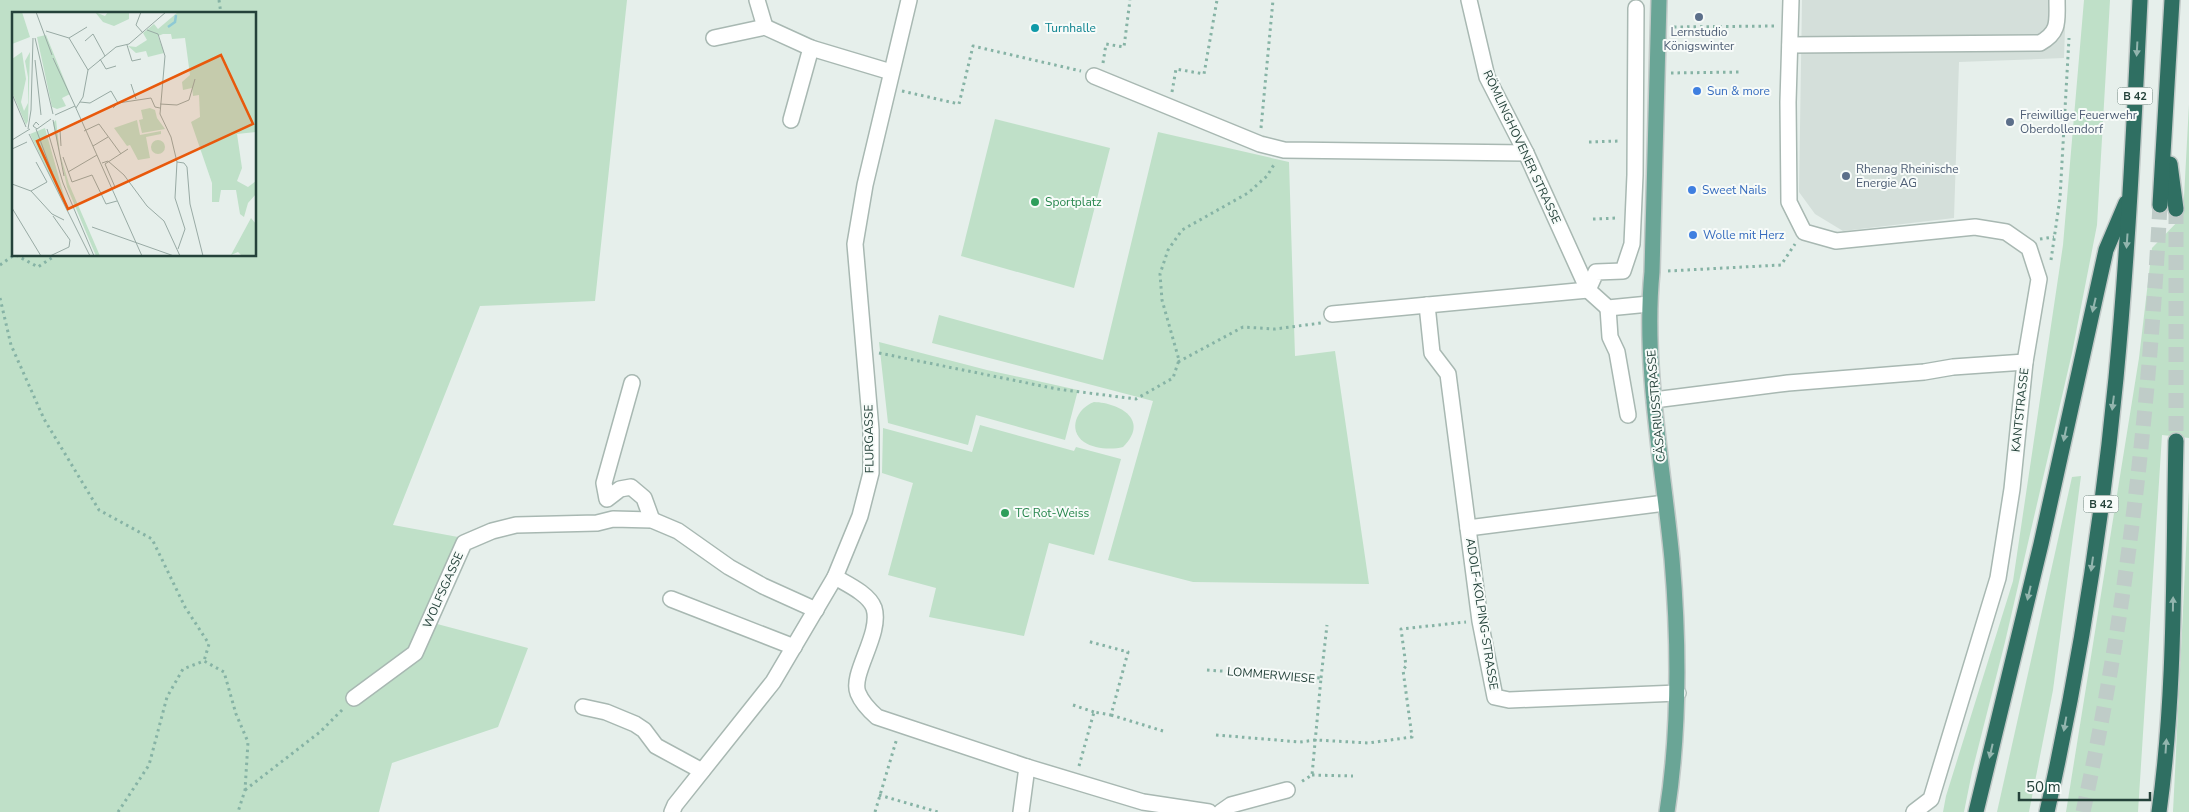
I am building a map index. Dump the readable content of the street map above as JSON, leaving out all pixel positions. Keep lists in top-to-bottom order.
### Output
{
  "streets": {
    "highway": ["B 42"],
    "main road": ["CÄSARIUSSTRASSE"],
    "street": [
      "RÖMLINGHOVENER STRASSE",
      "KANTSTRASSE",
      "FLURGASSE",
      "WOLFSGASSE",
      "ADOLF-KOLPING-STRASSE"
    ],
    "path": ["LOMMERWIESE"]
  },
  "crossings": [
    ["CÄSARIUSSTRASSE", "KANTSTRASSE"],
    ["CÄSARIUSSTRASSE", "ADOLF-KOLPING-STRASSE"],
    ["FLURGASSE", "WOLFSGASSE"]
  ],
  "places": [
    "Lernstudio Königswinter",
    "Turnhalle",
    "Sun & more",
    "Freiwillige Feuerwehr Oberdollendorf",
    "Rhenag Rheinische Energie AG",
    "Sweet Nails",
    "Sportplatz",
    "Wolle mit Herz",
    "TC Rot-Weiss"
  ],
  "scale_bar": "50 m"
}
